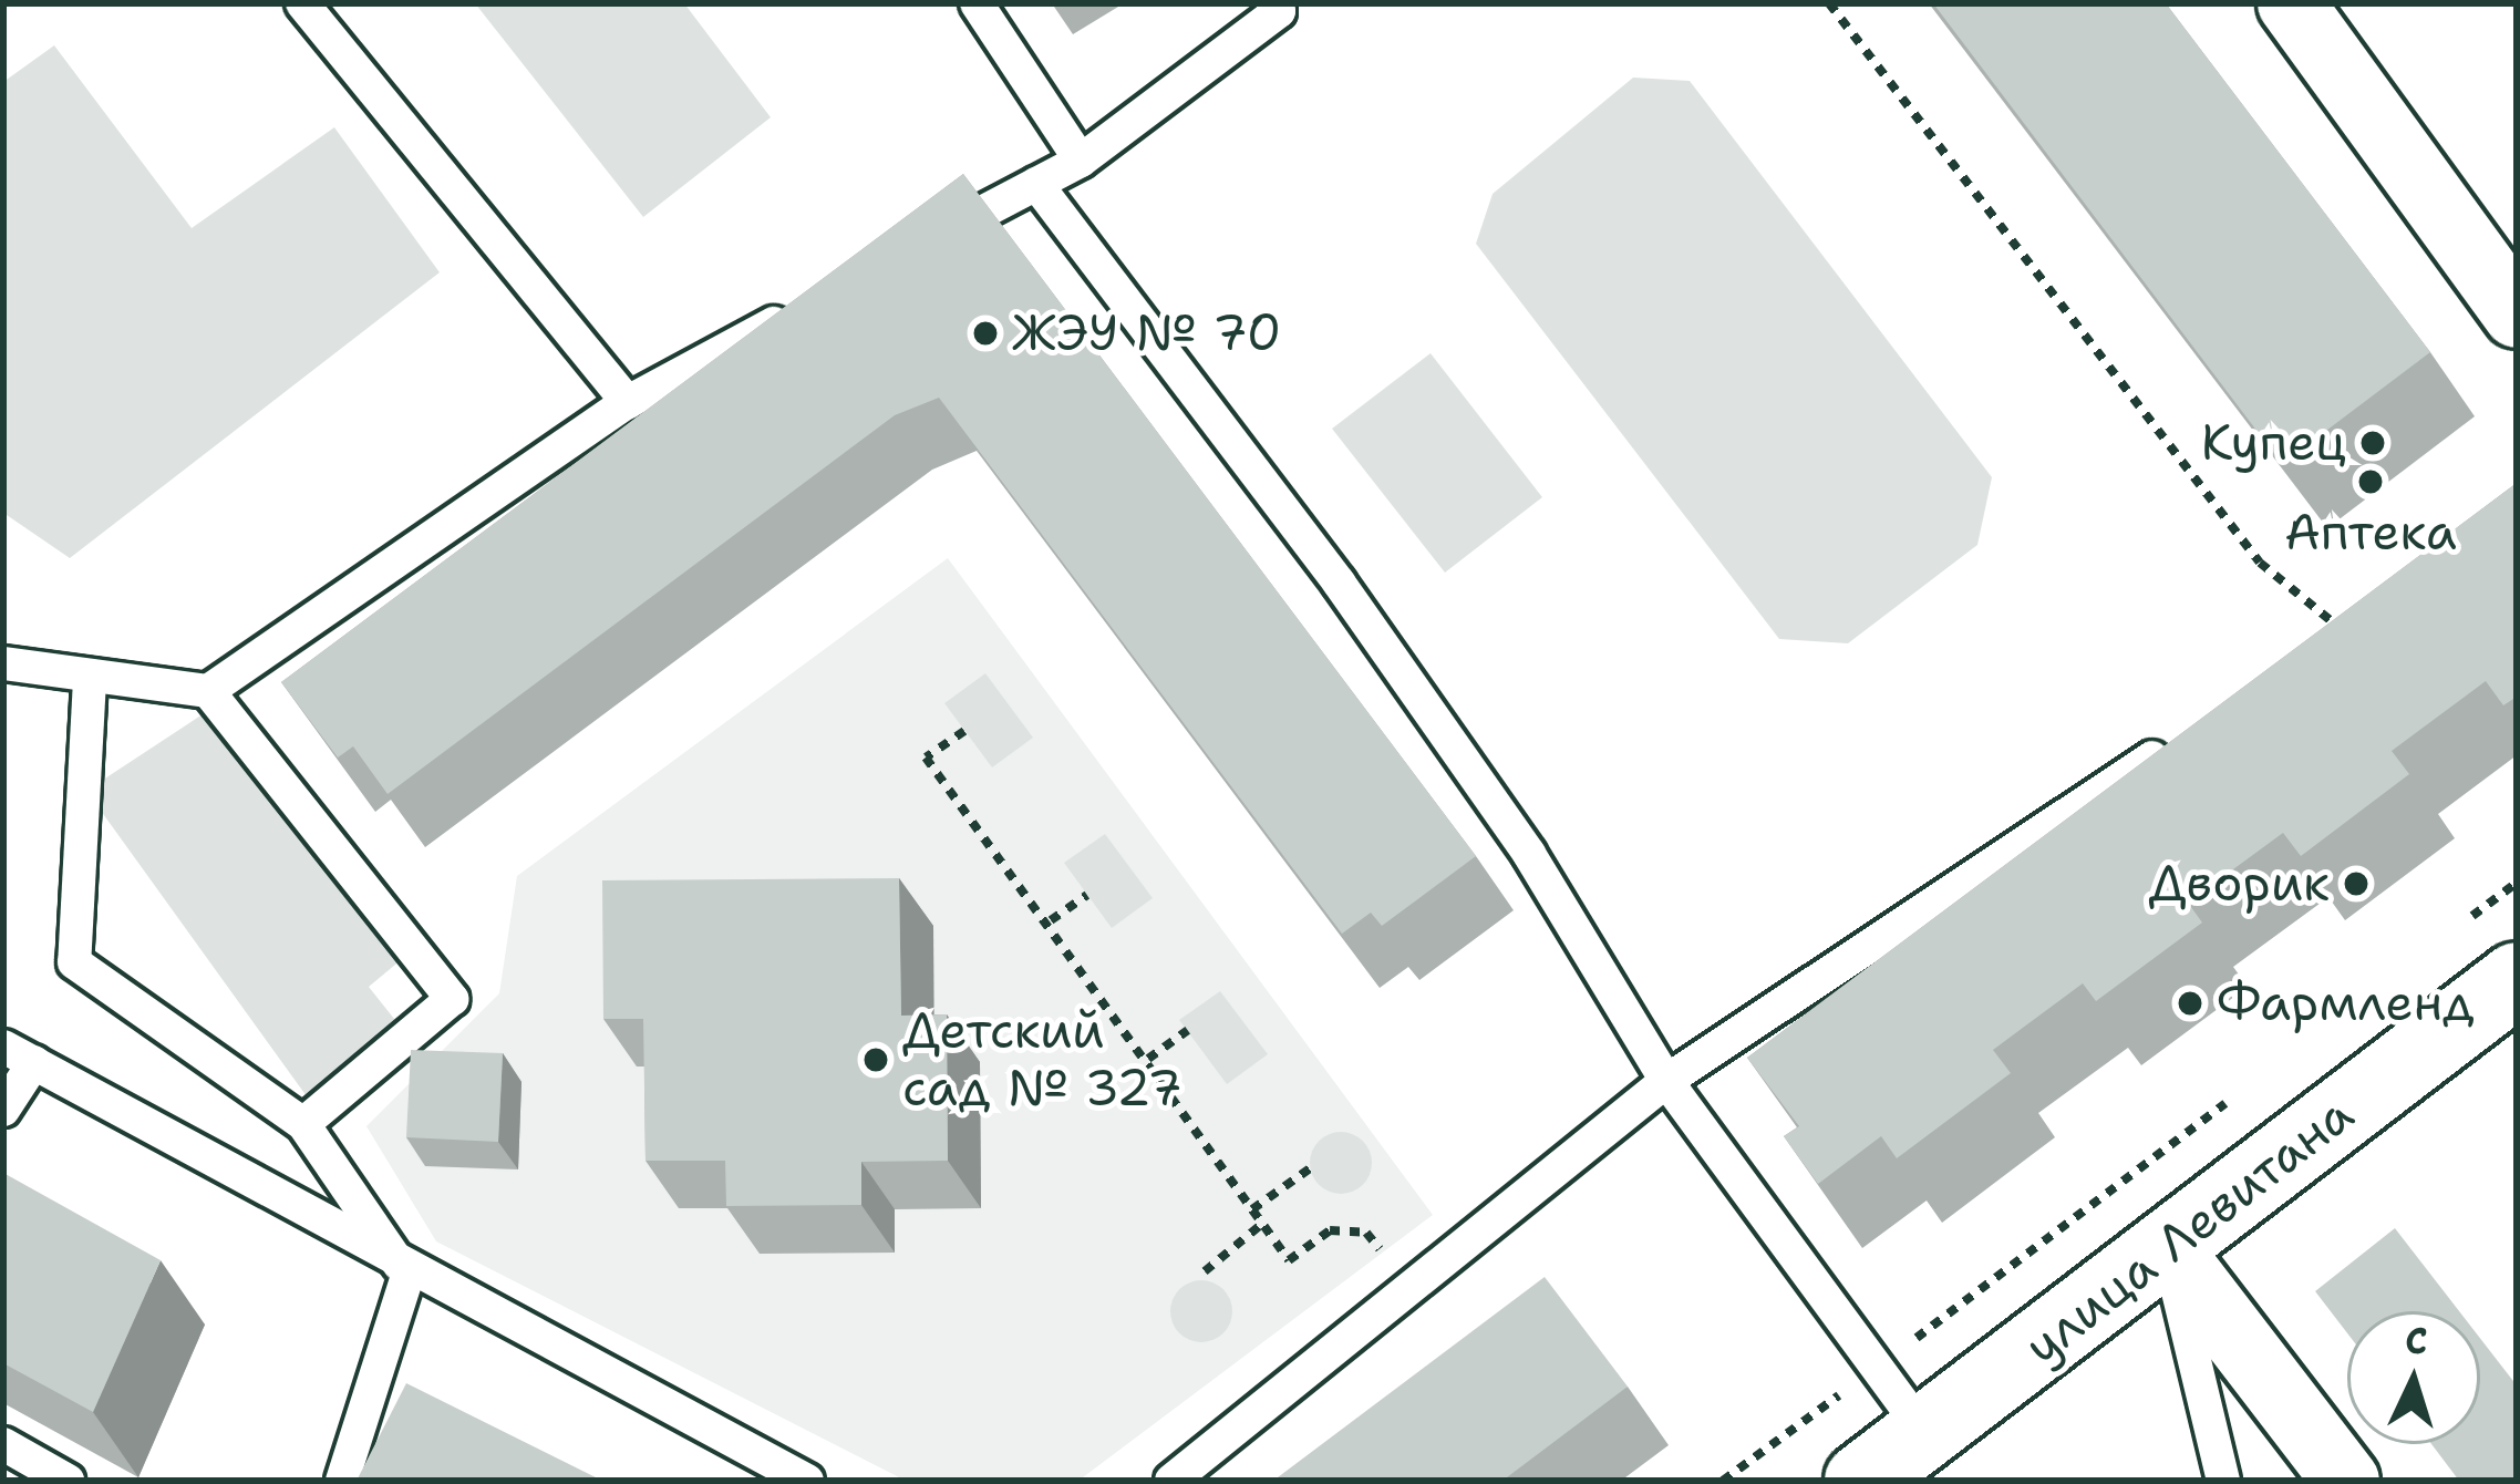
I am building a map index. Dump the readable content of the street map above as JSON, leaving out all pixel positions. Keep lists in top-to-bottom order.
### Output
{
  "streets": {
    "street": ["улица Левитана"]
  },
  "places": [
    "ЖЭУ № 70",
    "Купец",
    "Аптека",
    "Дворик",
    "Фармленд",
    "Детский сад № 327"
  ],
  "north": "top"
}
